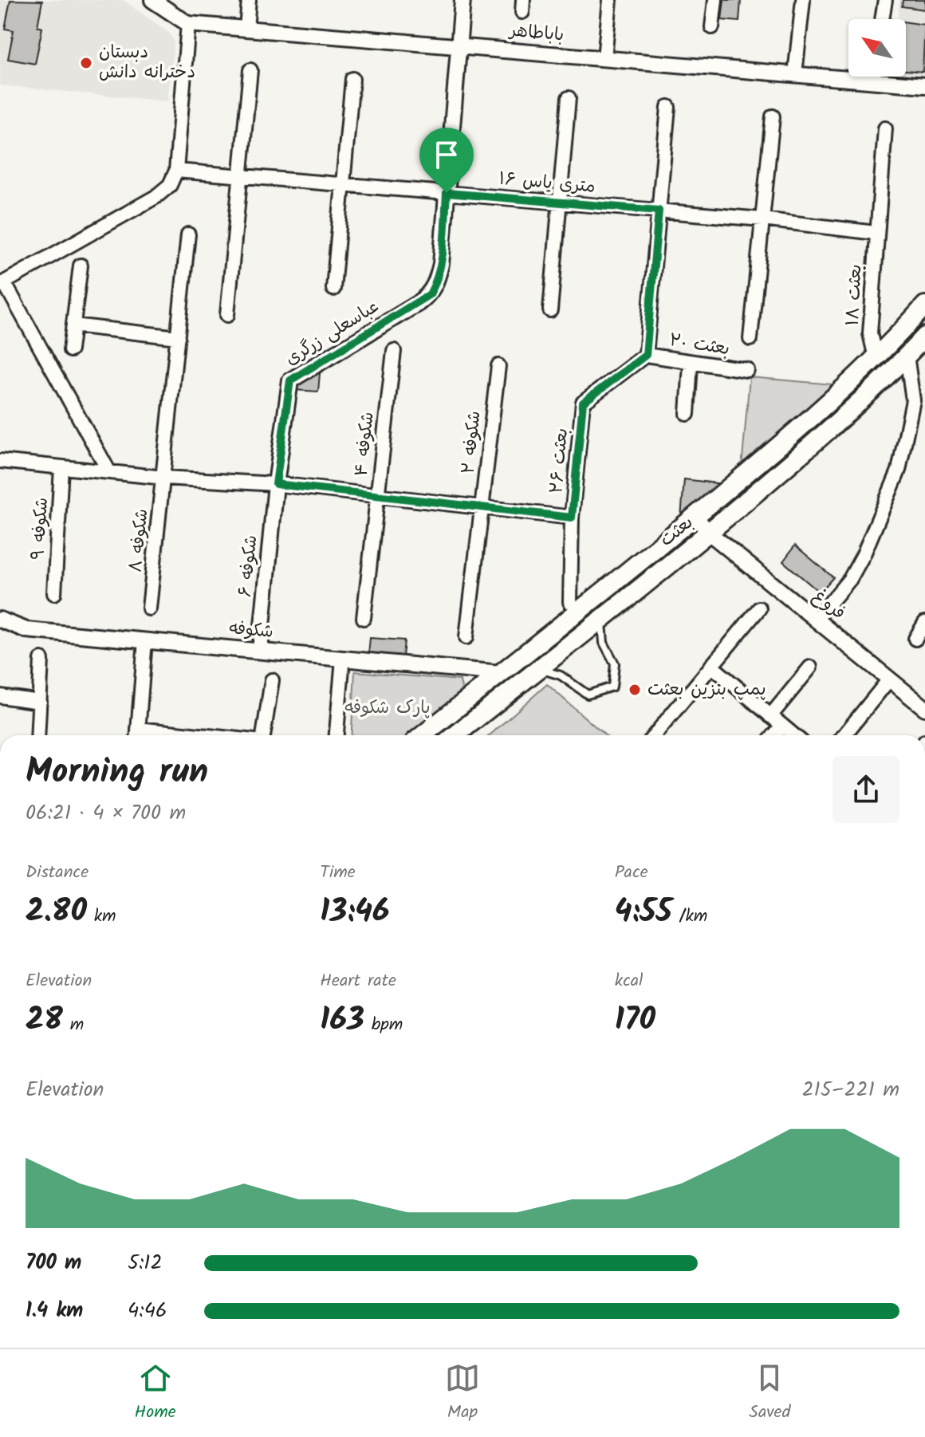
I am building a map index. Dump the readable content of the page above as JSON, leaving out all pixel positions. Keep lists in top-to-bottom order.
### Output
{
  "streets": {
    "main road": ["بعثت"],
    "street": [
      "باباطاهر",
      "۱۶ متری یاس",
      "بعثت ۱۸",
      "عباسعلی زرگری",
      "بعثت ۲۰",
      "شکوفه ۲",
      "شکوفه ۴",
      "بعثت ۲۶",
      "شکوفه ۹",
      "شکوفه ۸",
      "شکوفه ۶",
      "فروغ",
      "شکوفه"
    ]
  },
  "crossings": [
    ["۱۶ متری یاس", "بعثت ۱۸"],
    ["۱۶ متری یاس", "عباسعلی زرگری"],
    ["بعثت ۱۸", "بعثت"],
    ["عباسعلی زرگری", "شکوفه ۶"],
    ["بعثت ۲۰", "بعثت ۲۶"],
    ["بعثت", "فروغ"],
    ["بعثت", "شکوفه"],
    ["شکوفه ۶", "شکوفه"]
  ],
  "parks": ["پارک شکوفه"],
  "places": ["دبستان دخترانه دانش", "پمپ بنزین بعثت"],
  "north": "top left",
  "page": {
    "heading": ["Morning run", "06:21 · 4 × 700 m"],
    "stats": [
      ["Distance", "2.80 km"],
      ["Time", "13:46"],
      ["Pace", "4:55 /km"],
      ["Elevation", "28 m"],
      ["Heart rate", "163 bpm"],
      ["kcal", "170"]
    ],
    "chart": ["Elevation", "215–221 m"],
    "list": [
      {
        "name": "700 m",
        "note": "5:12"
      },
      {
        "name": "1.4 km",
        "note": "4:46"
      }
    ],
    "tabs": ["Home", "Map", "Saved"]
  }
}
